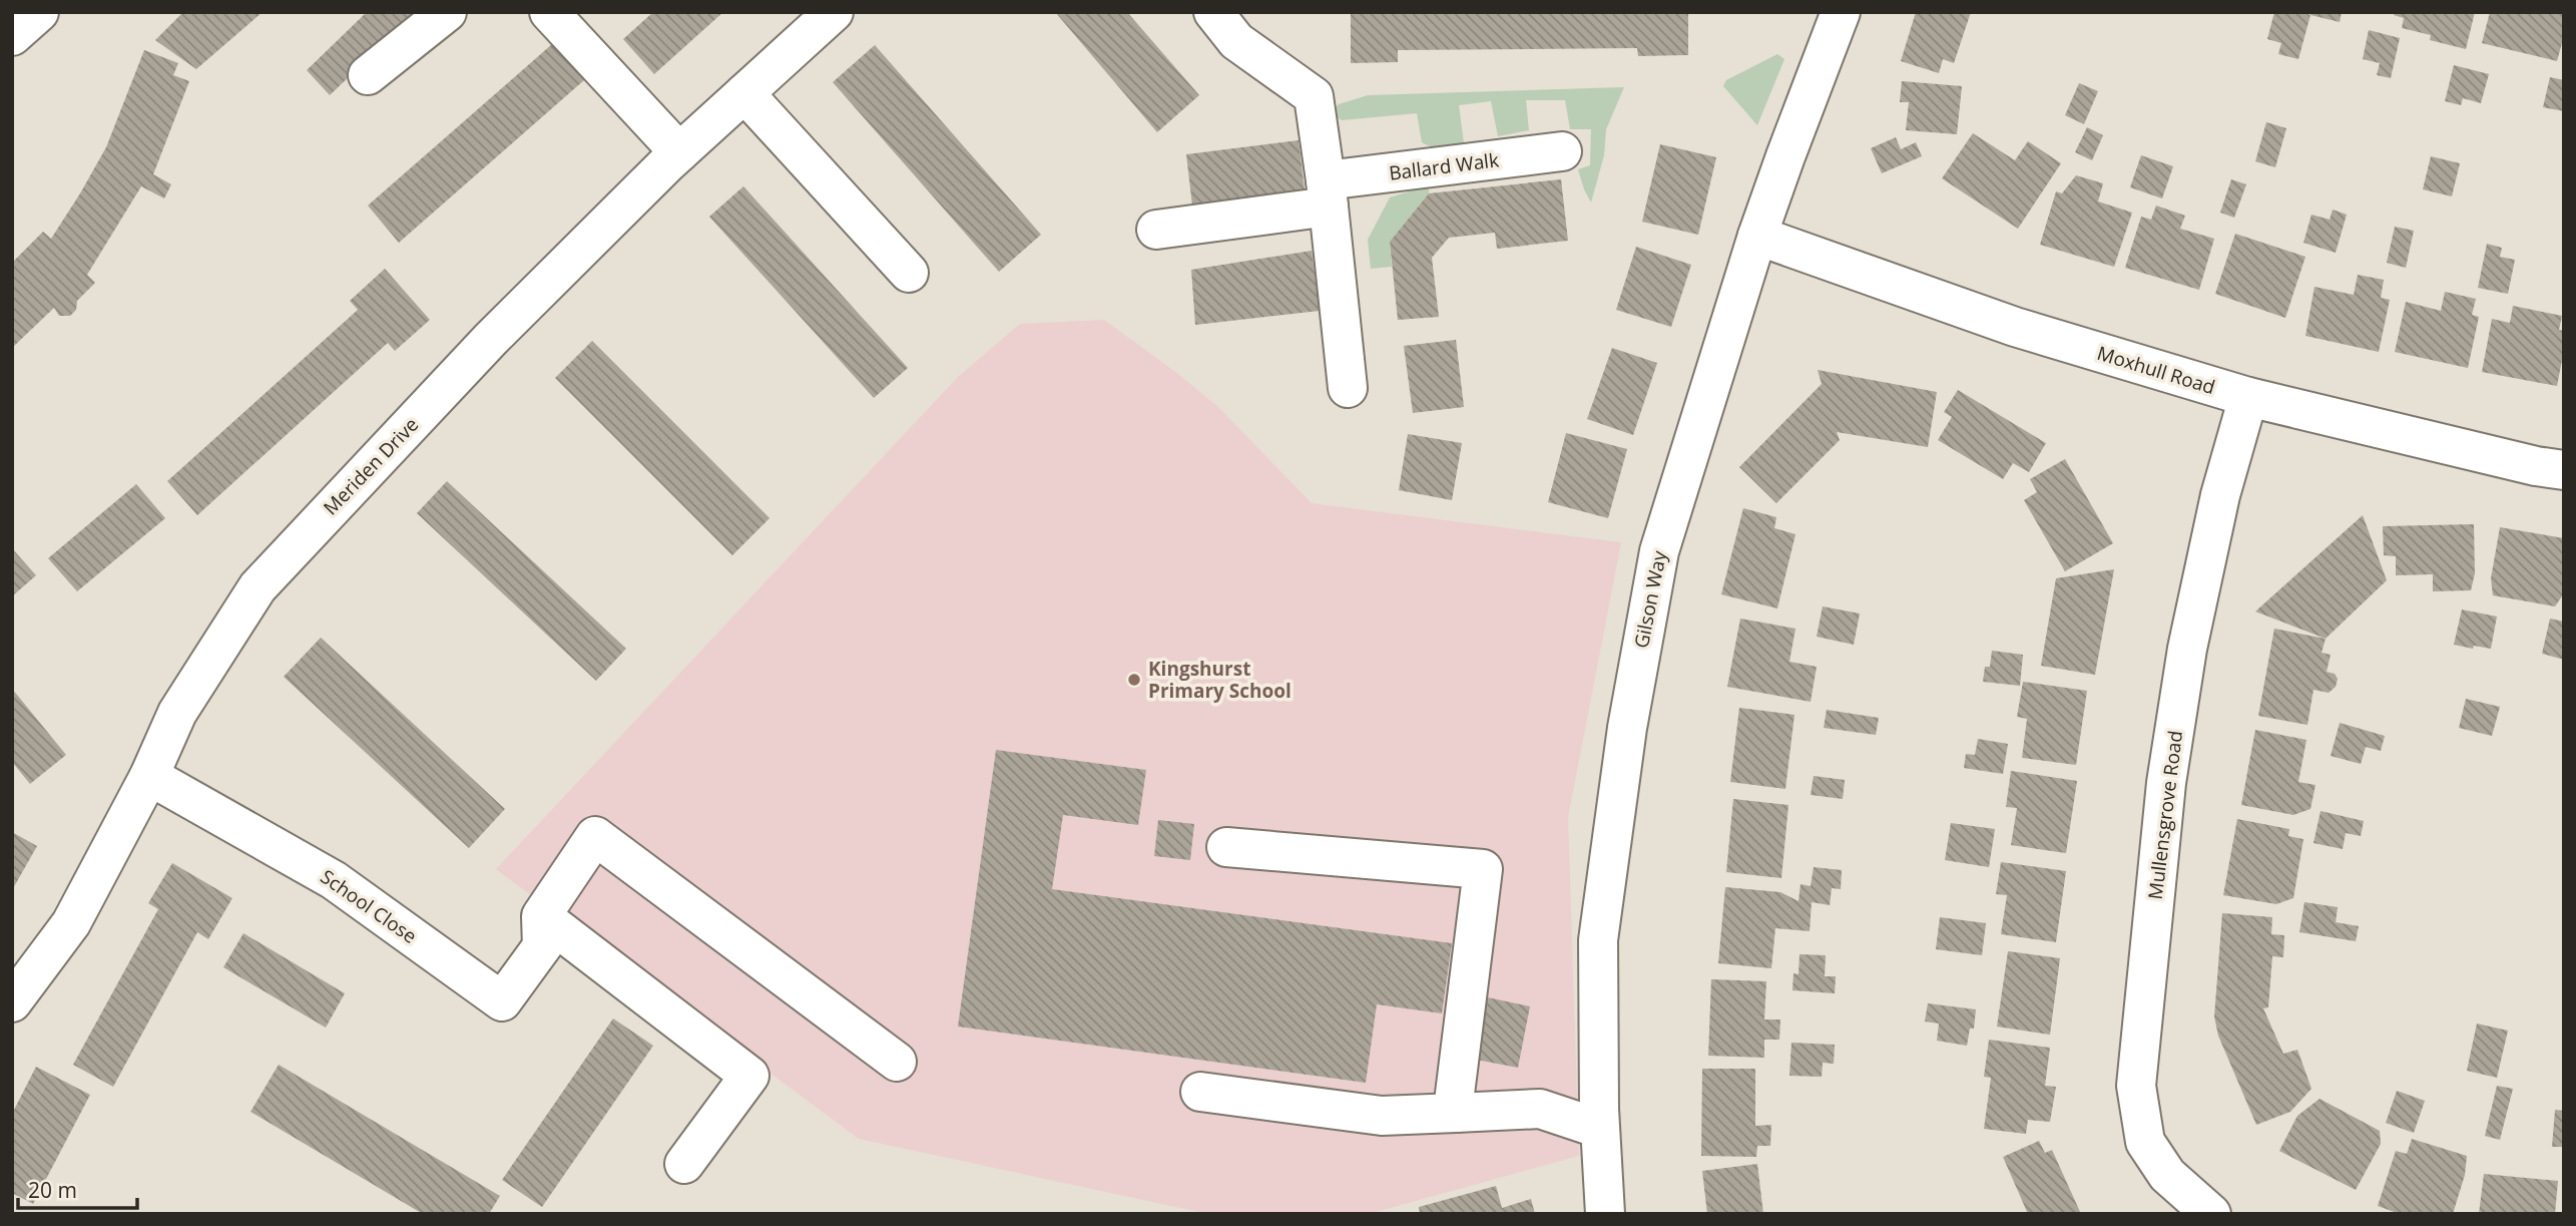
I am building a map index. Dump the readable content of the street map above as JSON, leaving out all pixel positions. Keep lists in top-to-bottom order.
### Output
{
  "streets": {
    "street": [
      "Ballard Walk",
      "Moxhull Road",
      "Meriden Drive",
      "Gilson Way",
      "Mullensgrove Road",
      "School Close"
    ]
  },
  "crossings": [
    ["Moxhull Road", "Gilson Way"],
    ["Moxhull Road", "Mullensgrove Road"],
    ["Meriden Drive", "School Close"]
  ],
  "places": ["Kingshurst Primary School"],
  "scale_bar": "20 m"
}
